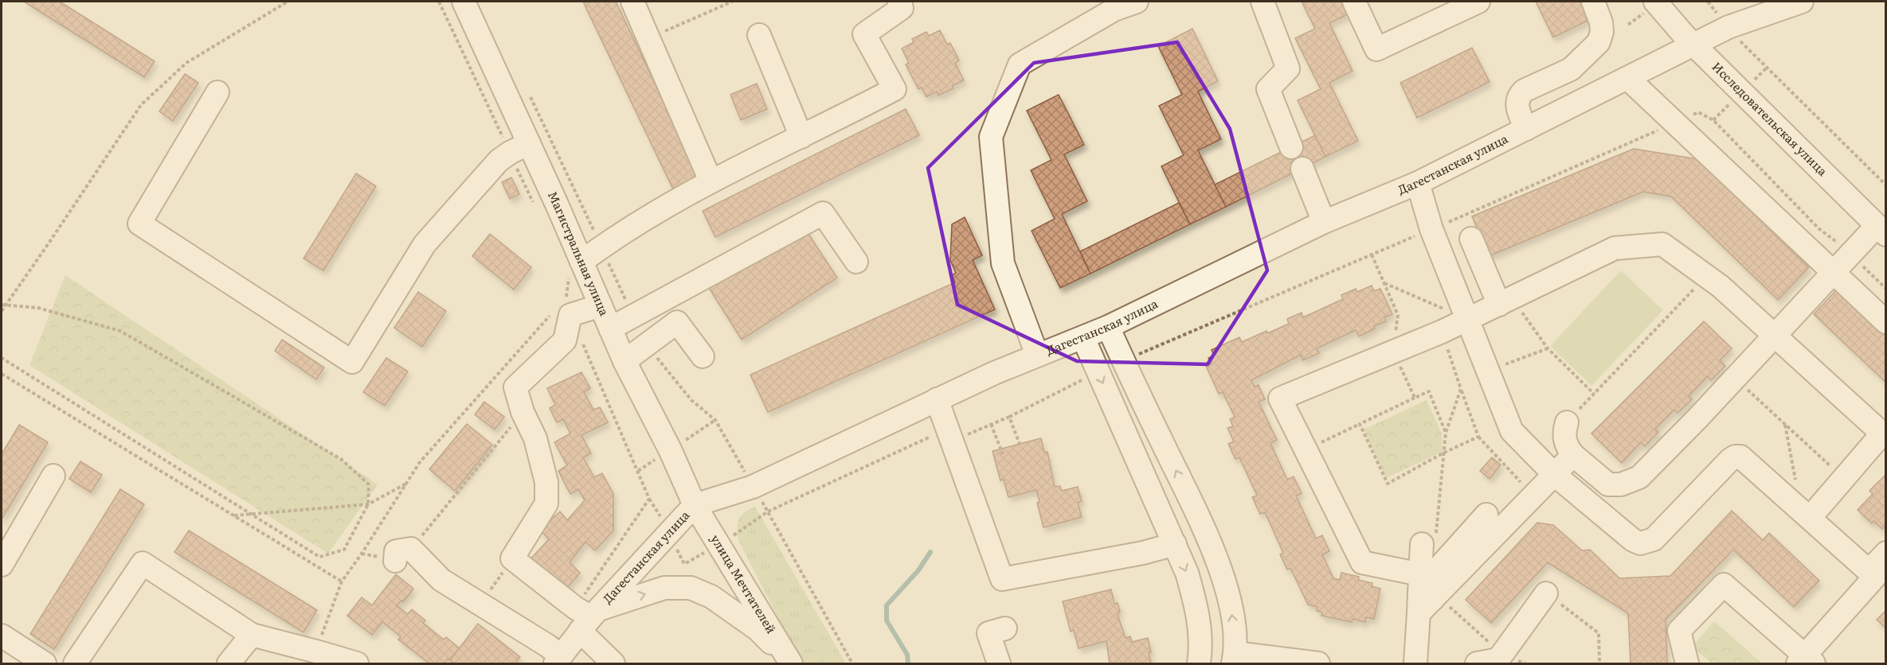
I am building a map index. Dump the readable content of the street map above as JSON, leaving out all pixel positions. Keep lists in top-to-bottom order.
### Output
{
  "streets": {
    "street": [
      "Исследовательская улица",
      "Дагестанская улица",
      "Магистральная улица",
      "улица Мечтателей"
    ]
  },
  "crossings": [
    ["Исследовательская улица", "Дагестанская улица"],
    ["Дагестанская улица", "Магистральная улица"],
    ["Дагестанская улица", "улица Мечтателей"],
    ["Магистральная улица", "улица Мечтателей"]
  ]
}
